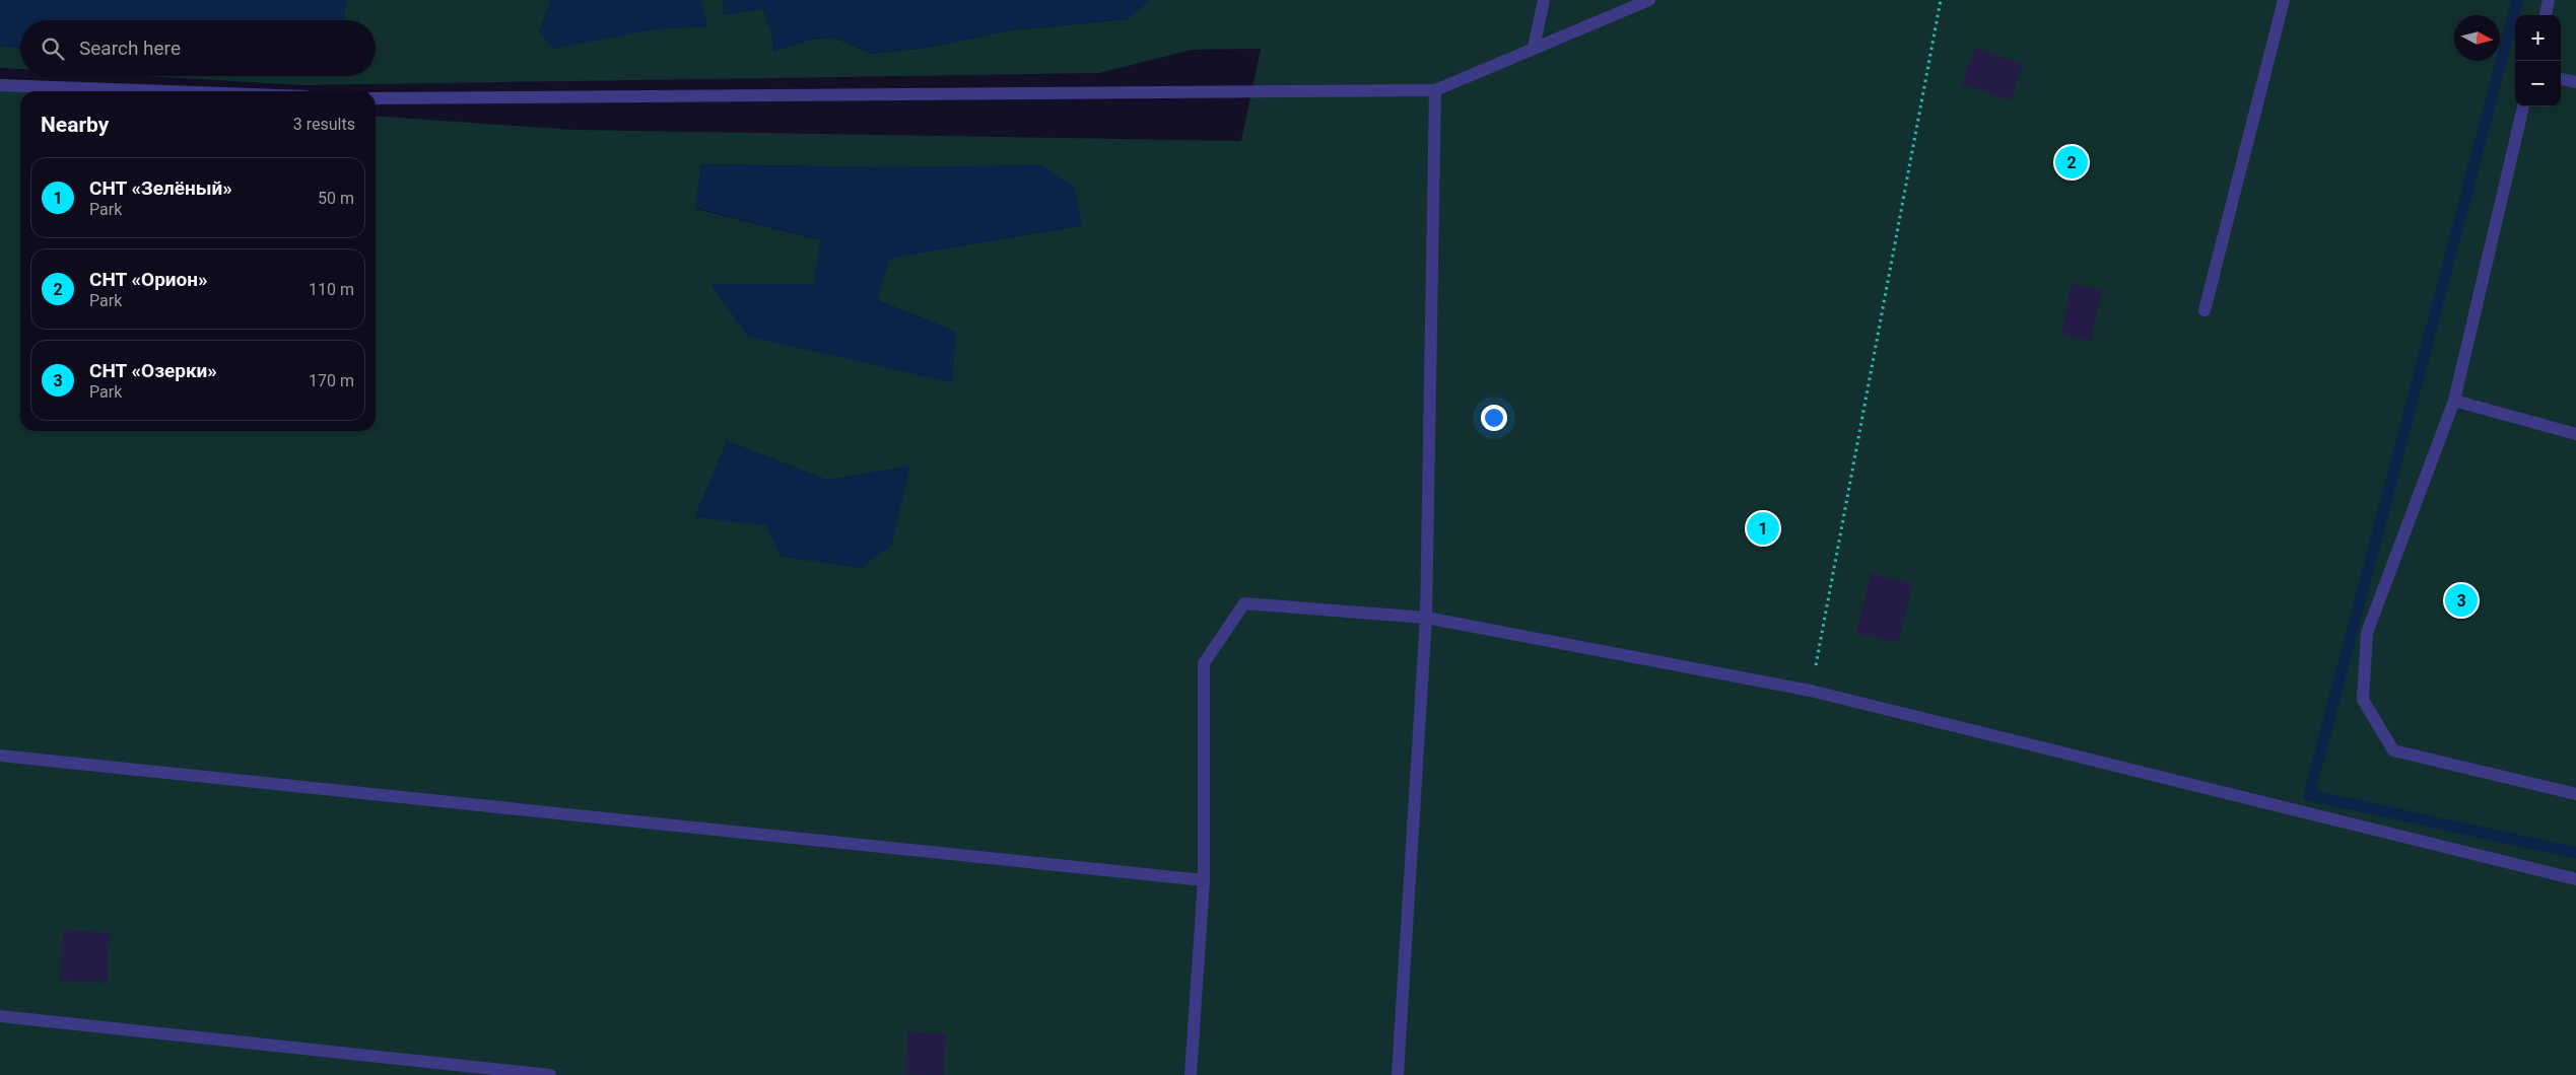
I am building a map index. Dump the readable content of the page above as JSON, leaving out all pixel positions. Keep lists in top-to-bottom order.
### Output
{
  "north": "right",
  "page": {
    "map_buttons": ["+", "−"],
    "search": "Search here",
    "heading": ["Nearby", "3 results"],
    "pins": ["2", "1", "3"],
    "list": [
      {
        "mark": "1",
        "name": "СНТ «Зелёный»",
        "note": "Park",
        "value": "50 m"
      },
      {
        "mark": "2",
        "name": "СНТ «Орион»",
        "note": "Park",
        "value": "110 m"
      },
      {
        "mark": "3",
        "name": "СНТ «Озерки»",
        "note": "Park",
        "value": "170 m"
      }
    ]
  }
}
